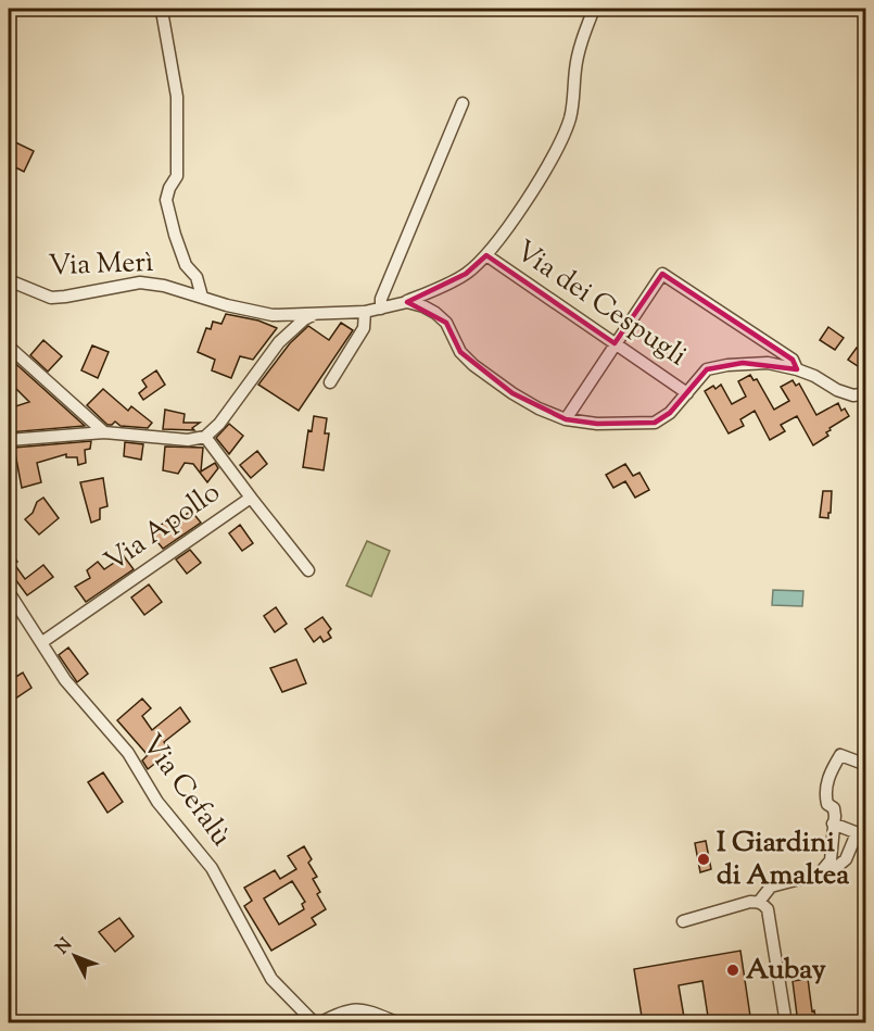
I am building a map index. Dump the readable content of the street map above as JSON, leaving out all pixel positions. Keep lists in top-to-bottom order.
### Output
{
  "streets": {
    "street": [
      "Via Merì",
      "Via dei Cespugli",
      "Via Apollo",
      "Via Cefalù"
    ]
  },
  "crossings": [
    ["Via Merì", "Via dei Cespugli"],
    ["Via Apollo", "Via Cefalù"]
  ],
  "places": ["I Giardini di Amaltea", "Aubay"],
  "north": "top left"
}
